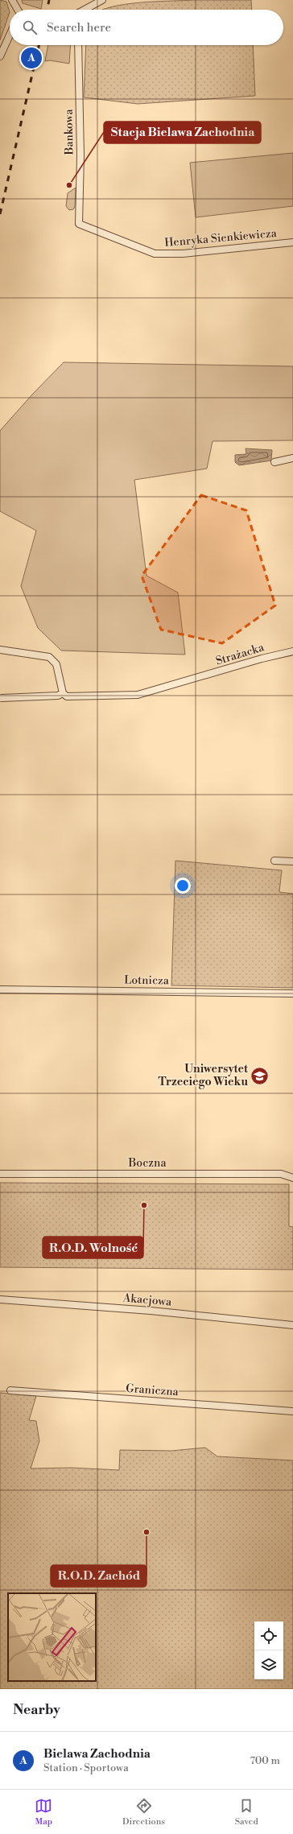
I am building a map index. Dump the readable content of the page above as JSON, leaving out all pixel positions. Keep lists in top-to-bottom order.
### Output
{
  "streets": {
    "street": [
      "Bankowa",
      "Henryka Sienkiewicza",
      "Strażacka",
      "Lotnicza",
      "Boczna",
      "Akacjowa",
      "Graniczna"
    ]
  },
  "crossings": [
    ["Bankowa", "Henryka Sienkiewicza"]
  ],
  "places": {
    "other": ["Stacja Bielawa Zachodnia", "R.O.D. Wolność", "R.O.D. Zachód"],
    "school or university": ["Uniwersytet Trzeciego Wieku"]
  },
  "page": {
    "search": "Search here",
    "pins": "A",
    "heading": "Nearby",
    "list": [
      {
        "mark": "A",
        "name": "Bielawa Zachodnia",
        "note": "Station · Sportowa",
        "value": "700 m"
      }
    ],
    "nav": ["Map", "Directions", "Saved"]
  }
}
